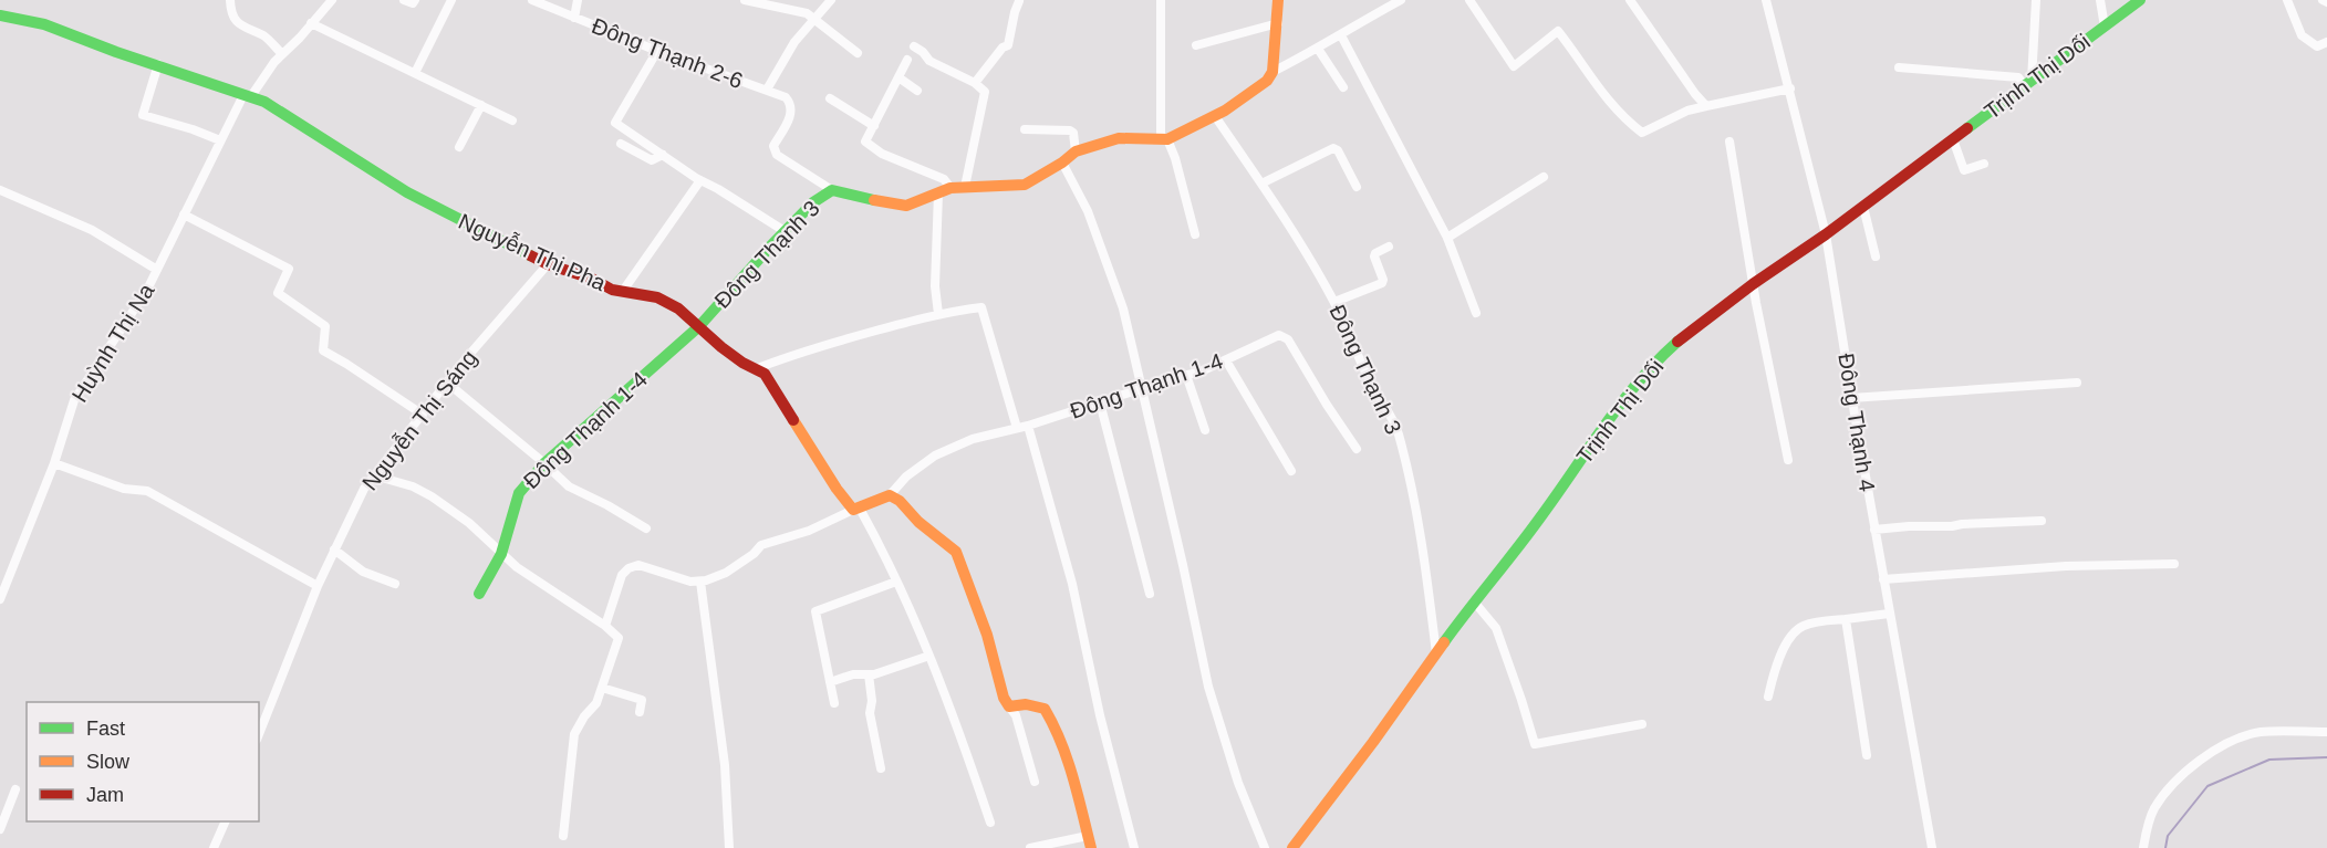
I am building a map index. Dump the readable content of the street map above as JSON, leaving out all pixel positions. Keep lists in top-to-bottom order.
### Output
{
  "streets": {
    "street": [
      "Đông Thạnh 2-6",
      "Trịnh Thị Dối",
      "Nguyễn Thị Pha",
      "Đông Thạnh 3",
      "Huỳnh Thị Na",
      "Đông Thạnh 1-4",
      "Nguyễn Thị Sáng",
      "Đông Thạnh 4"
    ]
  },
  "crossings": [
    ["Đông Thạnh 2-6", "Đông Thạnh 3"],
    ["Trịnh Thị Dối", "Đông Thạnh 3"],
    ["Trịnh Thị Dối", "Đông Thạnh 4"],
    ["Nguyễn Thị Pha", "Đông Thạnh 3"],
    ["Nguyễn Thị Pha", "Huỳnh Thị Na"],
    ["Nguyễn Thị Pha", "Đông Thạnh 1-4"],
    ["Nguyễn Thị Pha", "Nguyễn Thị Sáng"],
    ["Đông Thạnh 3", "Đông Thạnh 1-4"]
  ],
  "legend": ["Fast", "Slow", "Jam"]
}
